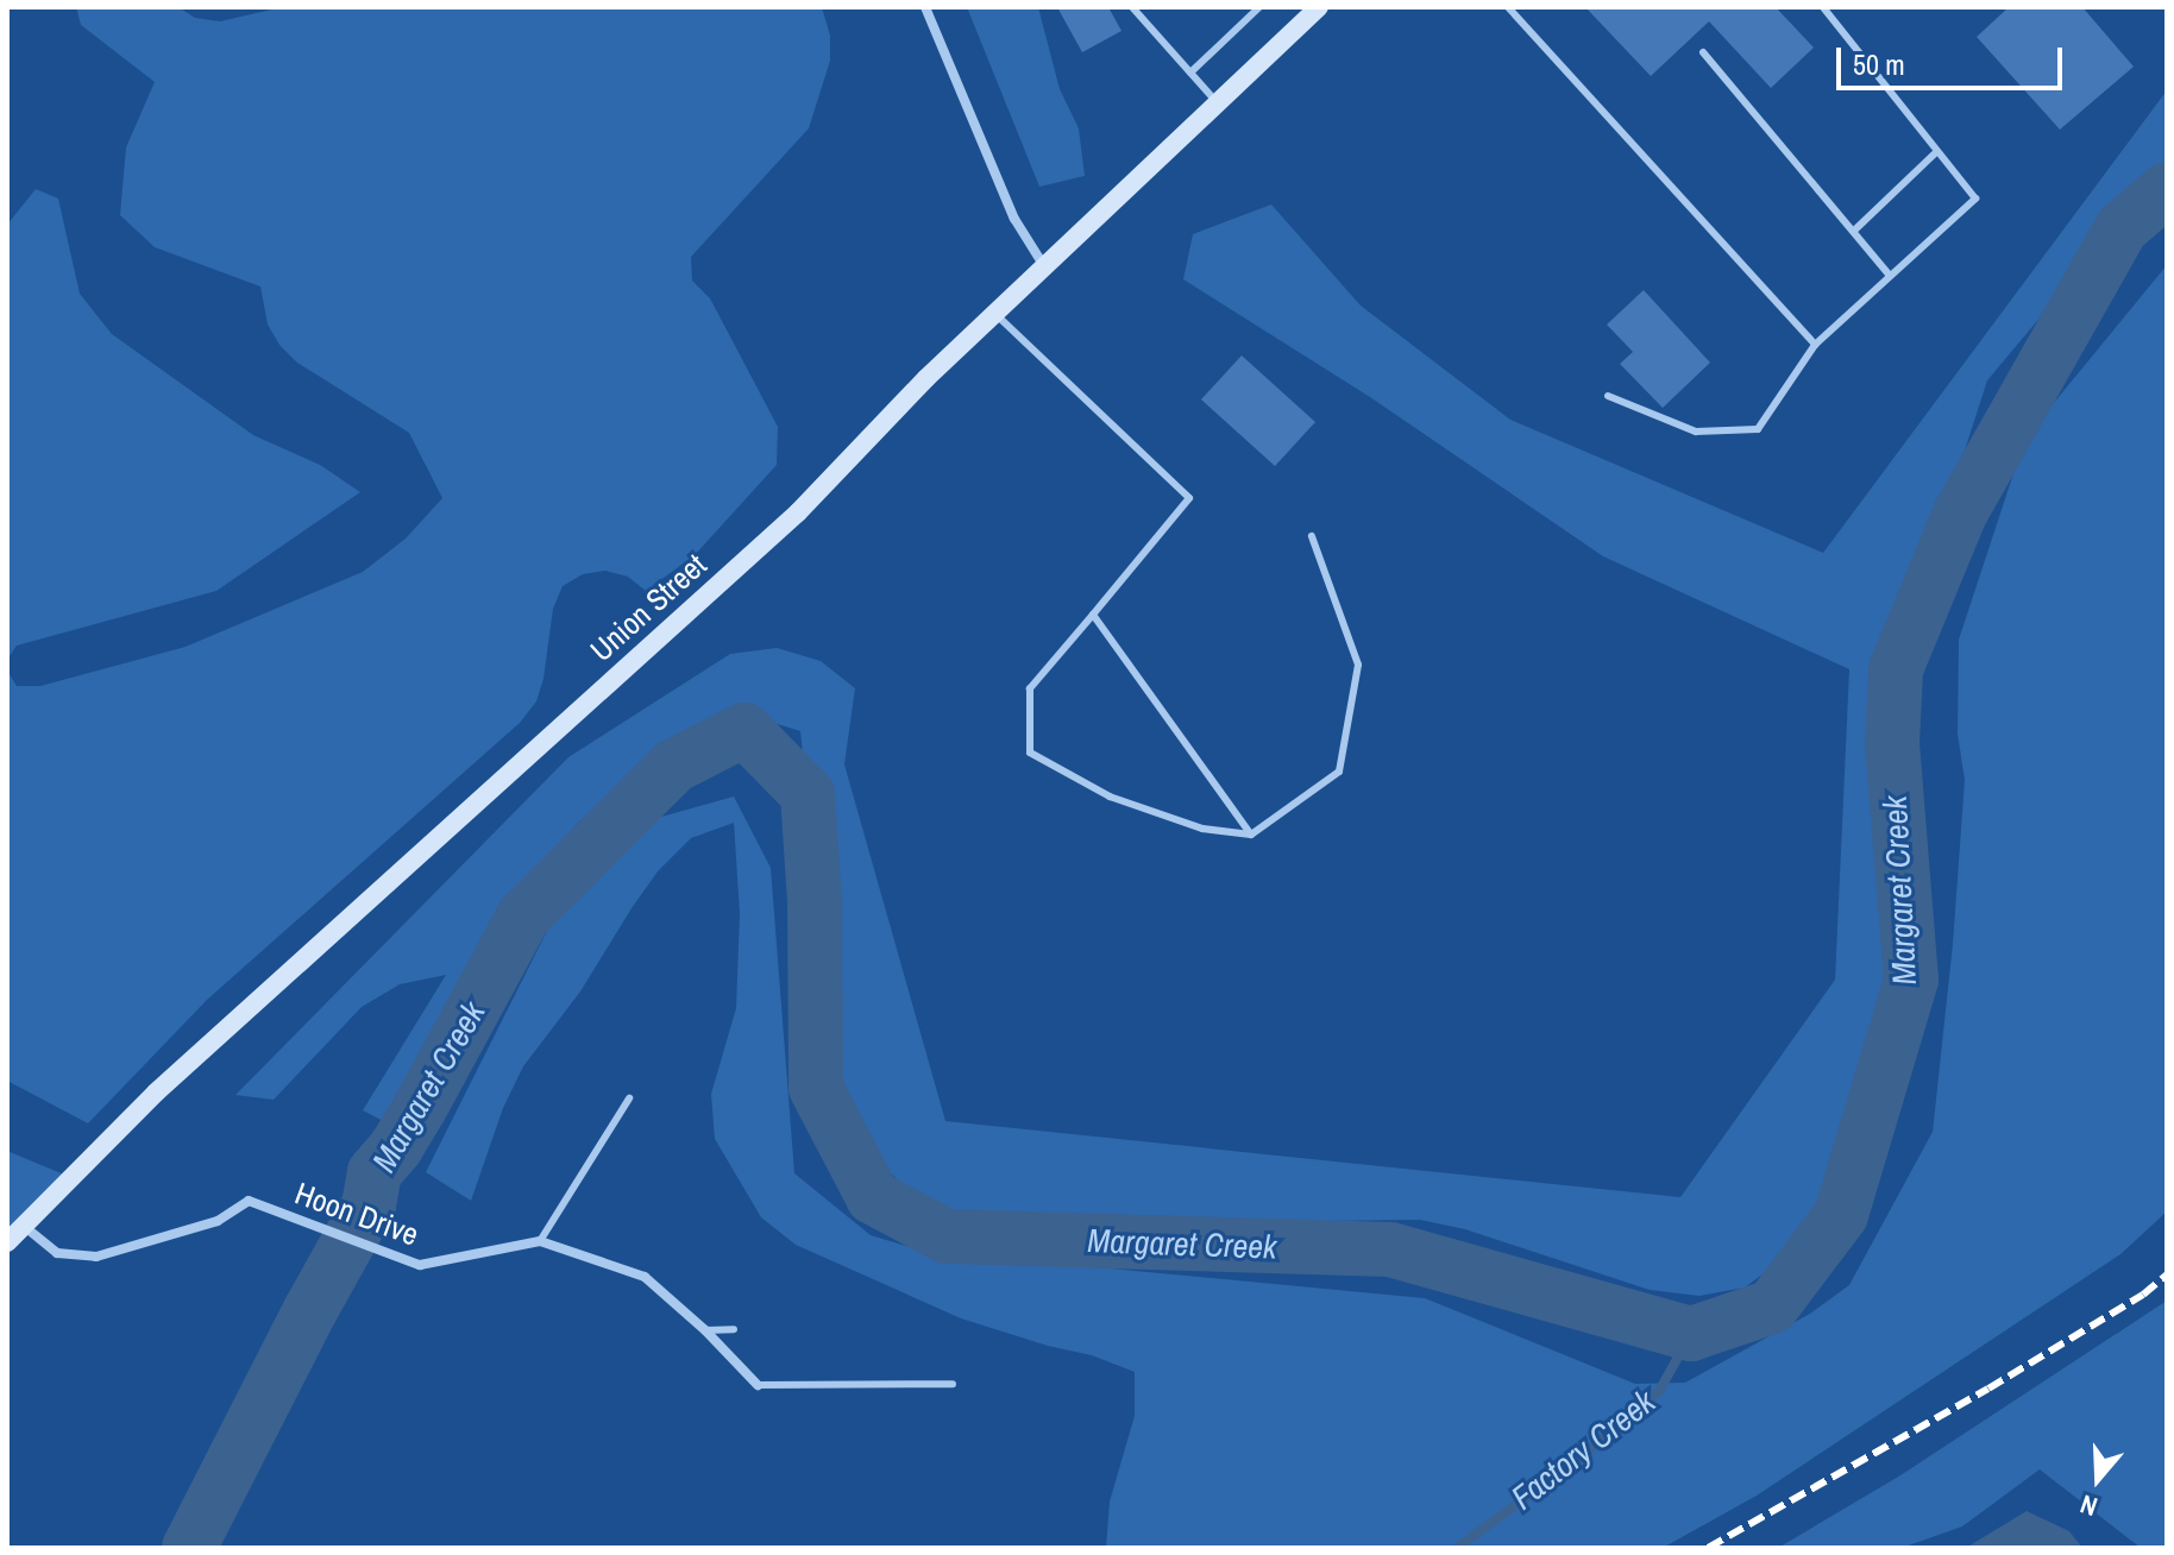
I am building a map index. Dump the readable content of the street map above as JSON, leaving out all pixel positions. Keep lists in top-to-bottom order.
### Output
{
  "streets": {
    "main road": ["Union Street"],
    "street": ["Hoon Drive"]
  },
  "crossings": [
    ["Union Street", "Hoon Drive"]
  ],
  "water": ["Margaret Creek", "Factory Creek"],
  "scale_bar": "50 m",
  "north": "bottom"
}
